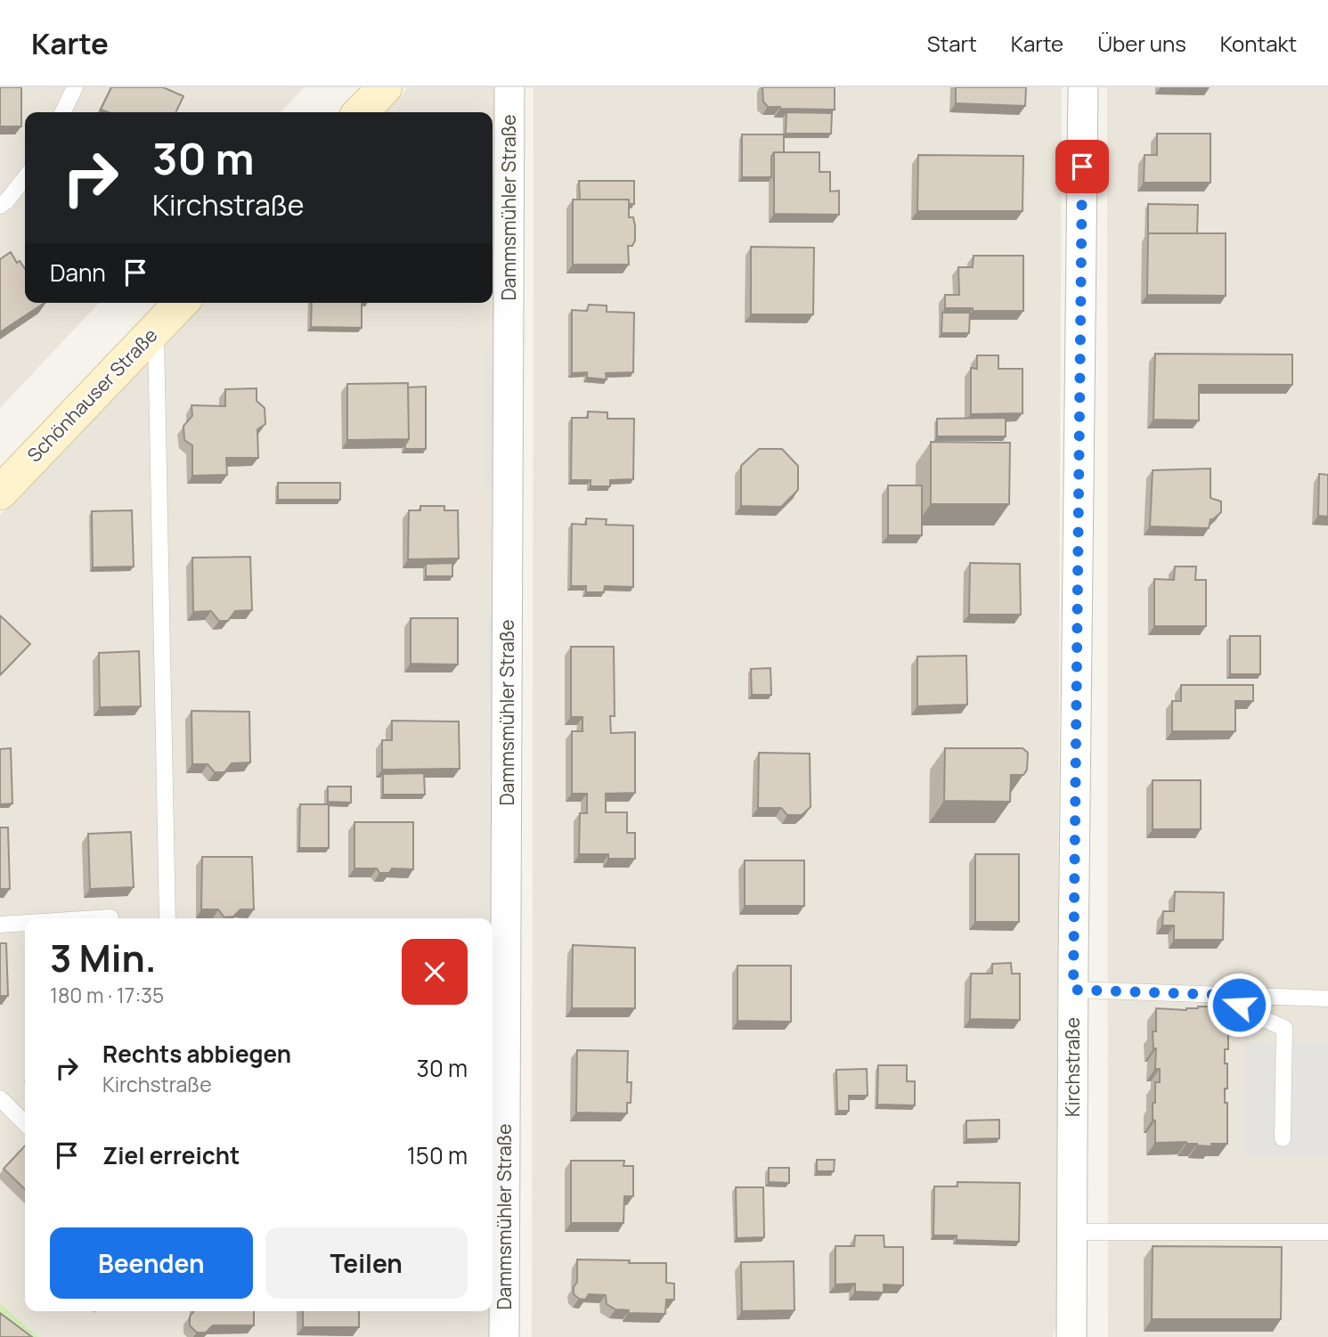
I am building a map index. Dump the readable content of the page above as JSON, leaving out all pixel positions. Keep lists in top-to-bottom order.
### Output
{
  "streets": {
    "street": ["Dammsmühler Straße", "Schönhauser Straße", "Kirchstraße"]
  },
  "page": {
    "header": "Karte",
    "nav": [
      "Start",
      "Karte",
      "Über uns",
      "Kontakt"
    ],
    "turn": ["30 m", "Kirchstraße"],
    "then": "Dann",
    "heading": ["3 Min.", "180 m · 17:35"],
    "list": [
      {
        "name": "Rechts abbiegen",
        "note": "Kirchstraße",
        "value": "30 m"
      },
      {
        "name": "Ziel erreicht",
        "value": "150 m"
      }
    ],
    "buttons": ["Beenden", "Teilen"]
  }
}
